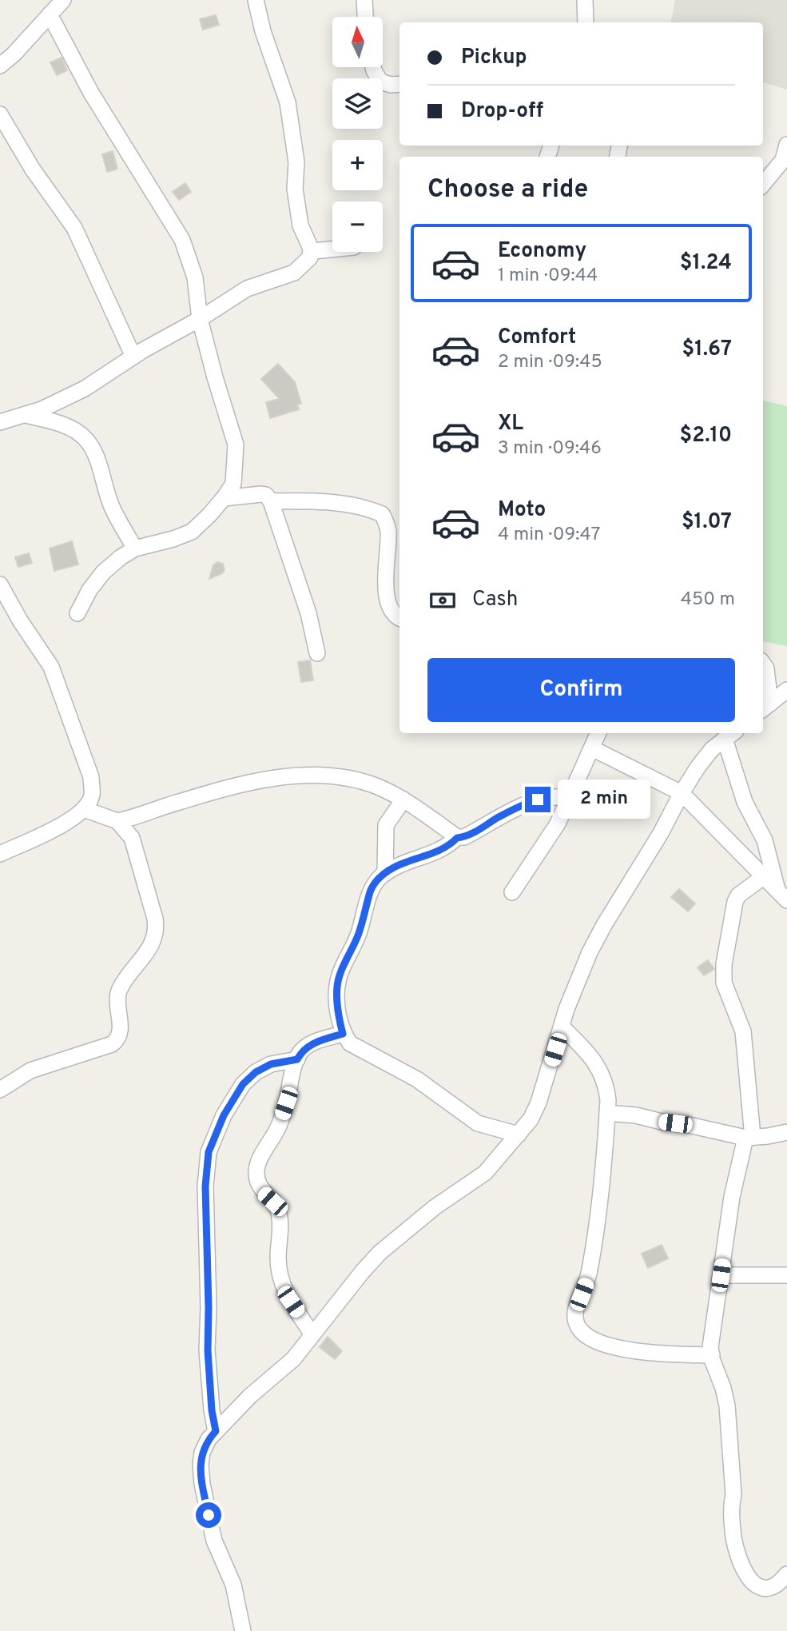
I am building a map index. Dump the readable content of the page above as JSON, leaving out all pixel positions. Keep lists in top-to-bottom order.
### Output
{
  "north": "top",
  "page": {
    "map_buttons": ["+", "−"],
    "banner": ["Pickup", "Drop-off"],
    "heading": "Choose a ride",
    "list": [
      {
        "name": "Economy",
        "note": "1 min · 09:44",
        "value": "$1.24"
      },
      {
        "name": "Comfort",
        "note": "2 min · 09:45",
        "value": "$1.67"
      },
      {
        "name": "XL",
        "note": "3 min · 09:46",
        "value": "$2.10"
      },
      {
        "name": "Moto",
        "note": "4 min · 09:47",
        "value": "$1.07"
      }
    ],
    "pay": ["Cash", "450 m"],
    "buttons": "Confirm",
    "bubble": "2 min"
  }
}
